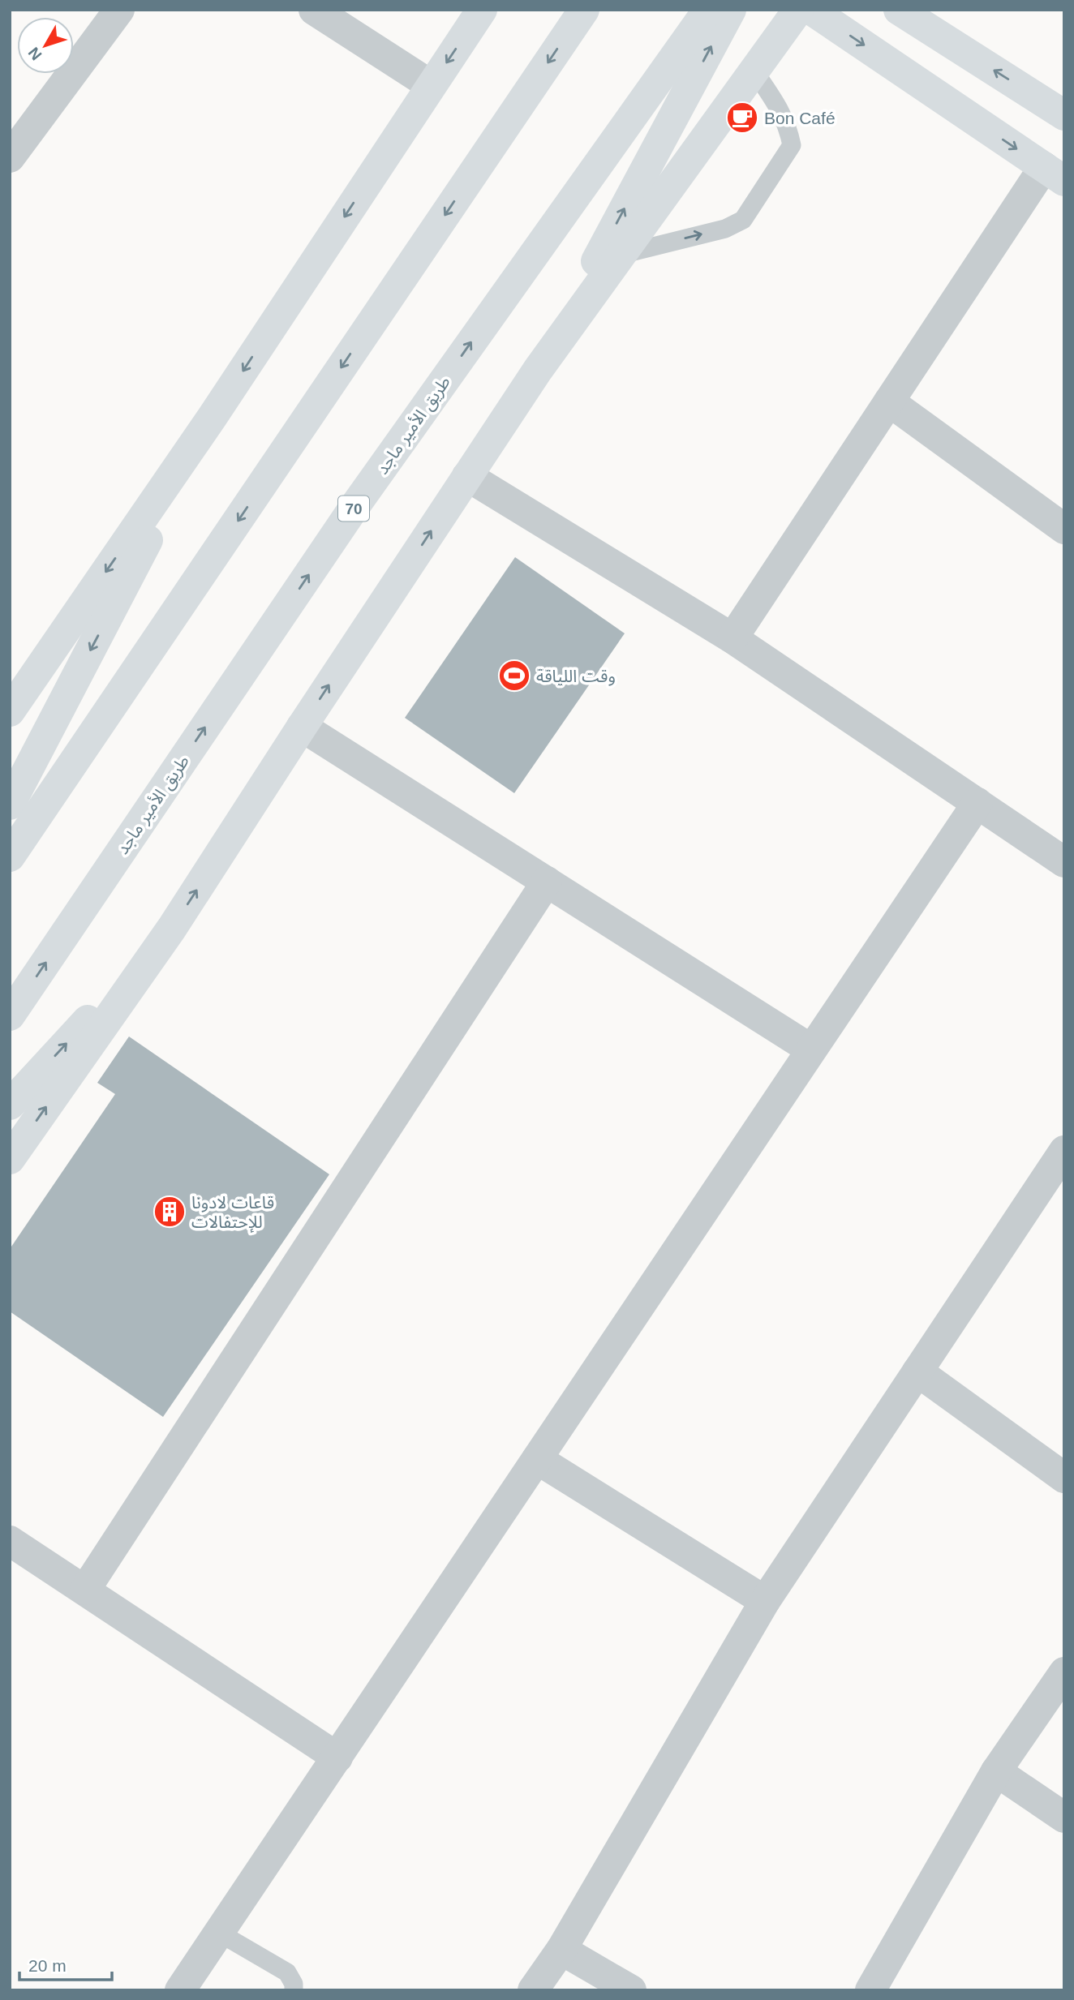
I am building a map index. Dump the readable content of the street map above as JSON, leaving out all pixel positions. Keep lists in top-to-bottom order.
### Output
{
  "streets": {
    "main road": ["طريق الأمير ماجد", "70"]
  },
  "places": {
    "cafe": ["Bon Café"],
    "sports": ["وقت اللياقة"],
    "building": ["قاعات لادونا للإحتفالات"]
  },
  "scale_bar": "20 m",
  "north": "bottom left"
}
